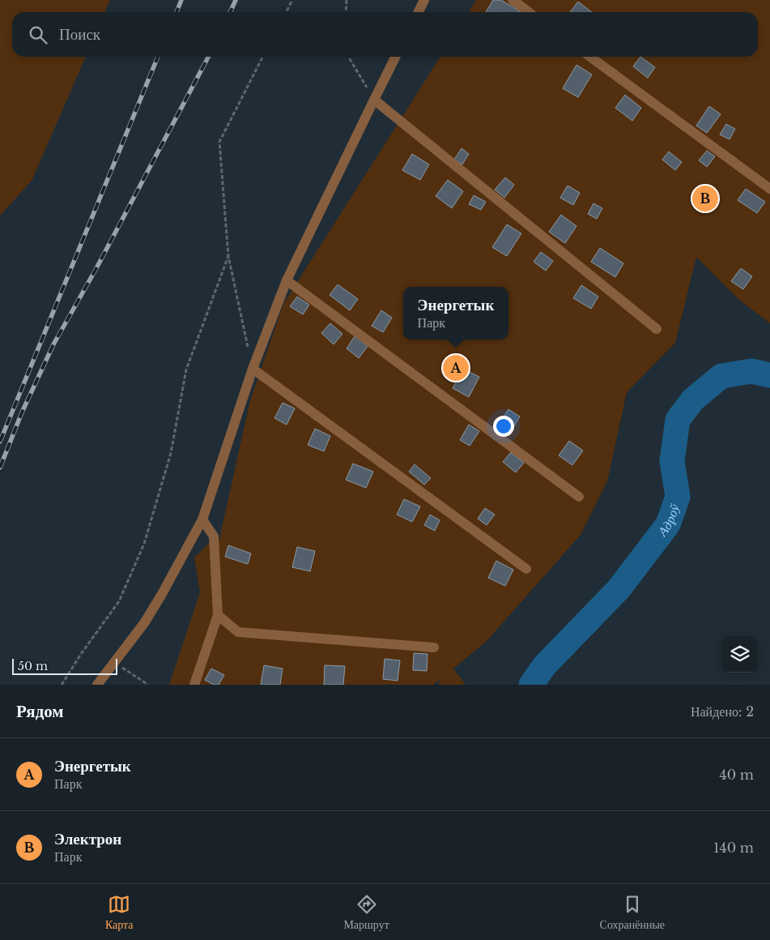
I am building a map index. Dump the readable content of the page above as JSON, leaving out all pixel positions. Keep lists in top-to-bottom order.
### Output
{
  "water": ["Адроў"],
  "scale_bar": "50 m",
  "page": {
    "search": "Поиск",
    "pins": ["B", "A"],
    "popup": ["Энергетык", "Парк"],
    "scale": "50 m",
    "heading": ["Рядом", "Найдено: 2"],
    "list": [
      {
        "mark": "A",
        "name": "Энергетык",
        "note": "Парк",
        "value": "40 m"
      },
      {
        "mark": "B",
        "name": "Электрон",
        "note": "Парк",
        "value": "140 m"
      }
    ],
    "nav": ["Карта", "Маршрут", "Сохранённые"]
  }
}
